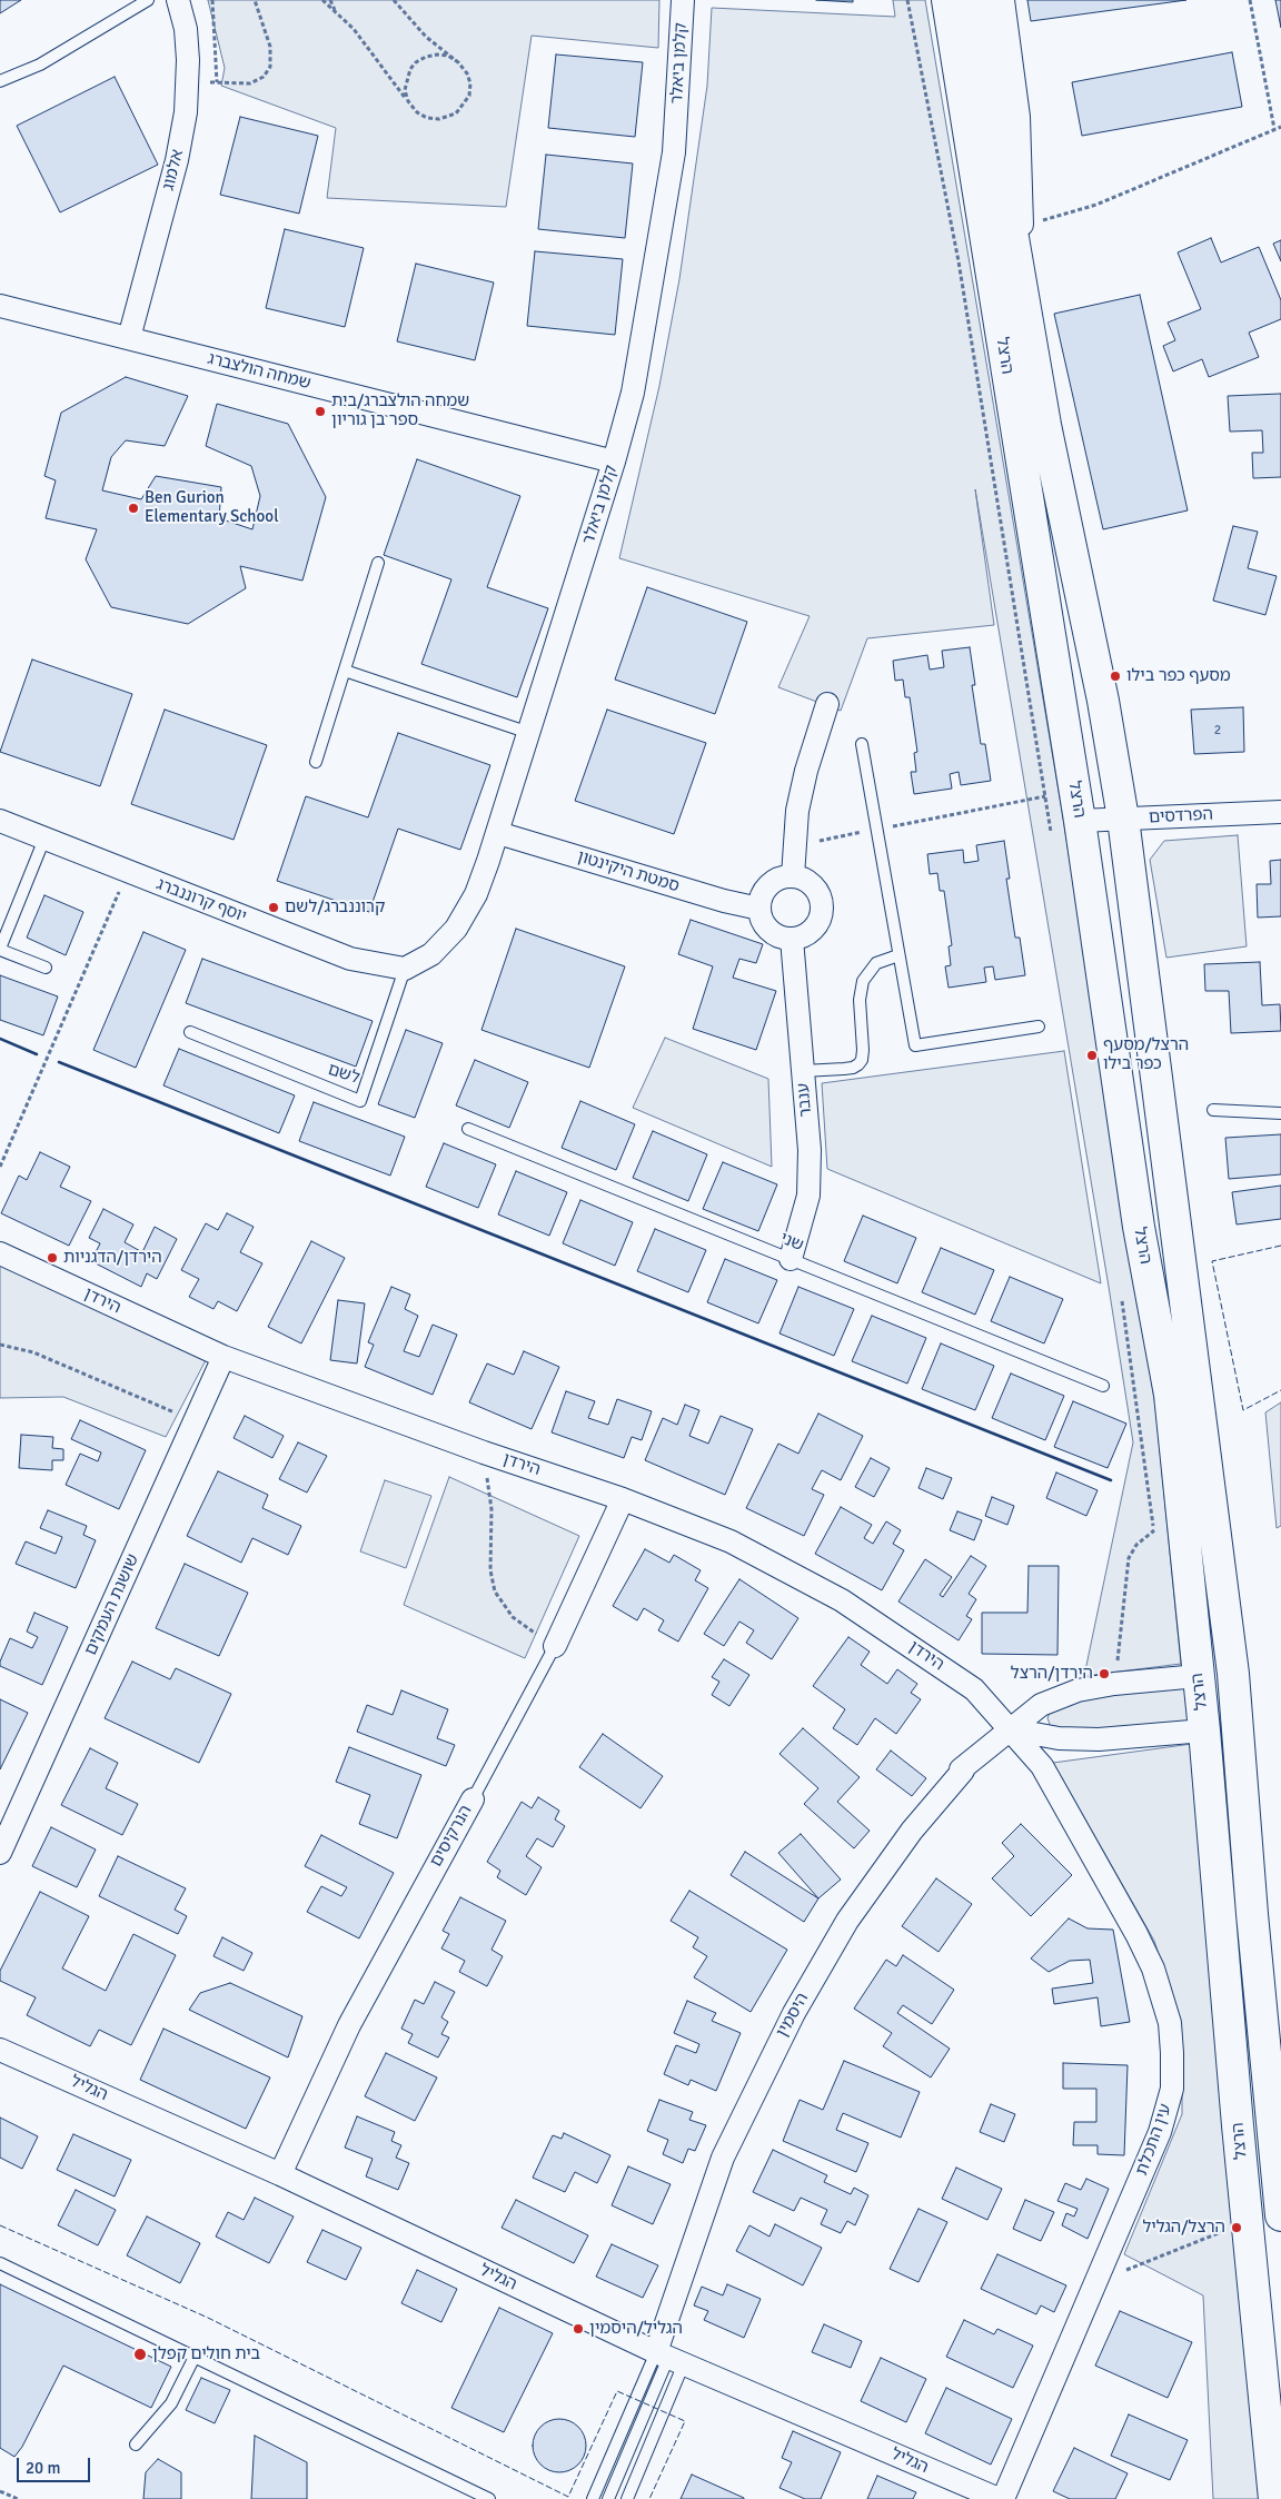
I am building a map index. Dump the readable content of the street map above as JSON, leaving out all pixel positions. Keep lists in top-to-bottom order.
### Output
{
  "streets": {
    "main road": ["הרצל"],
    "street": [
      "קלמן ביאלר",
      "אלמוג",
      "שמחה הולצברג",
      "הפרדסים",
      "סמטת היקינטון",
      "יוסף קרוננברג",
      "ענבר",
      "הירדן",
      "שושנת העמקים",
      "הנרקיסים",
      "היסמין",
      "הגליל",
      "עין התכלת"
    ],
    "lane": ["לשם", "שני"]
  },
  "crossings": [
    ["קלמן ביאלר", "שמחה הולצברג"],
    ["קלמן ביאלר", "סמטת היקינטון"],
    ["קלמן ביאלר", "יוסף קרוננברג"],
    ["קלמן ביאלר", "לשם"],
    ["אלמוג", "שמחה הולצברג"],
    ["הרצל", "הפרדסים"],
    ["הרצל", "היסמין"],
    ["סמטת היקינטון", "ענבר"],
    ["יוסף קרוננברג", "לשם"],
    ["ענבר", "שני"],
    ["הירדן", "שושנת העמקים"],
    ["הירדן", "הנרקיסים"],
    ["הירדן", "היסמין"],
    ["הירדן", "עין התכלת"],
    ["הנרקיסים", "הגליל"],
    ["היסמין", "הגליל"],
    ["היסמין", "עין התכלת"]
  ],
  "places": [
    "שמחה הולצברג/בית ספר בן גוריון",
    "Ben Gurion Elementary School",
    "מסעף כפר בילו",
    "קרוננברג/לשם",
    "הרצל/מסעף כפר בילו",
    "הירדן/הדגניות",
    "הירדן/הרצל",
    "הרצל/הגליל",
    "הגליל/היסמין",
    "בית חולים קפלן"
  ],
  "house_numbers": ["2"],
  "scale_bar": "20 m"
}
